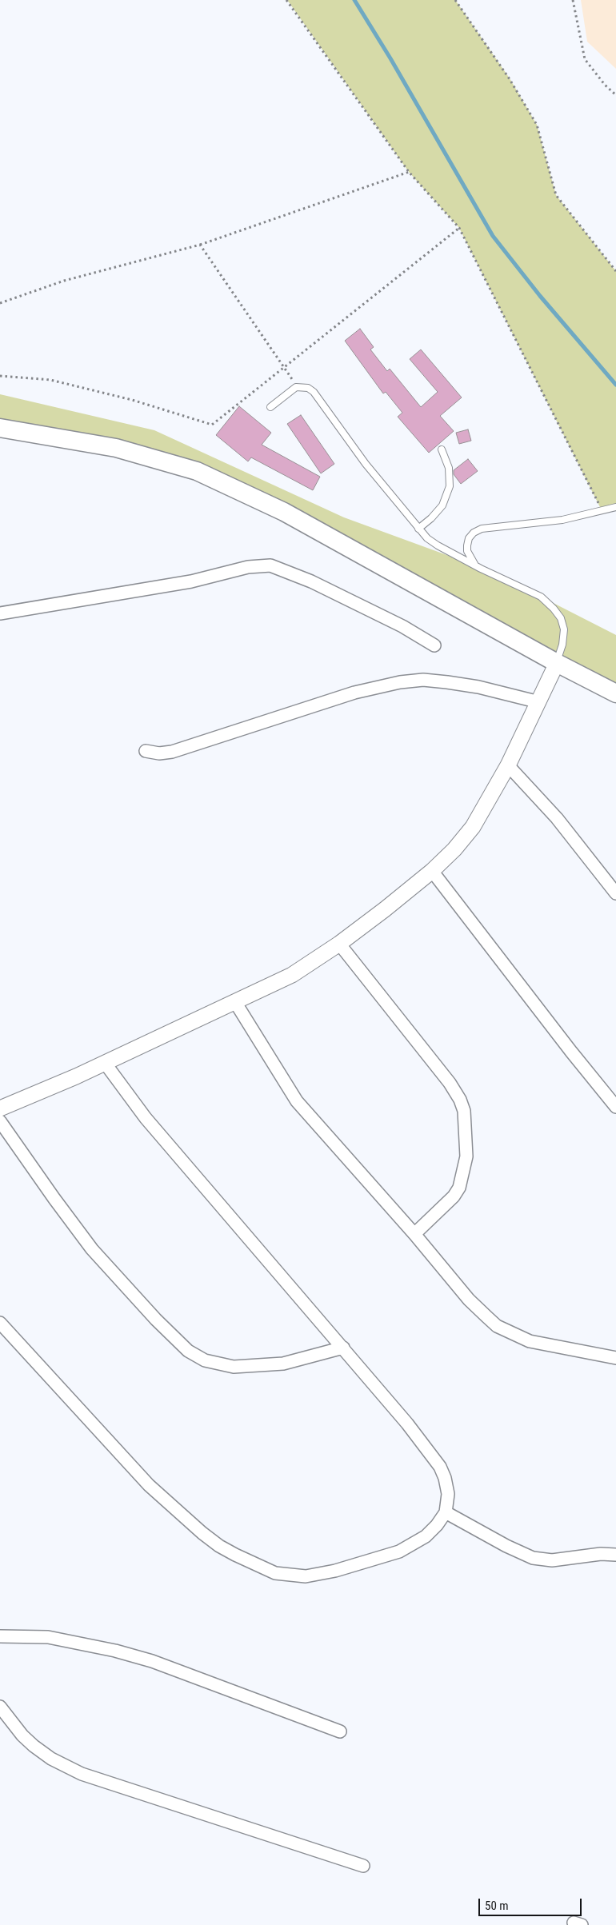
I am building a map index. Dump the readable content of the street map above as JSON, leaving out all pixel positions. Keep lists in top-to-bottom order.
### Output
{
  "scale_bar": "50 m"
}
